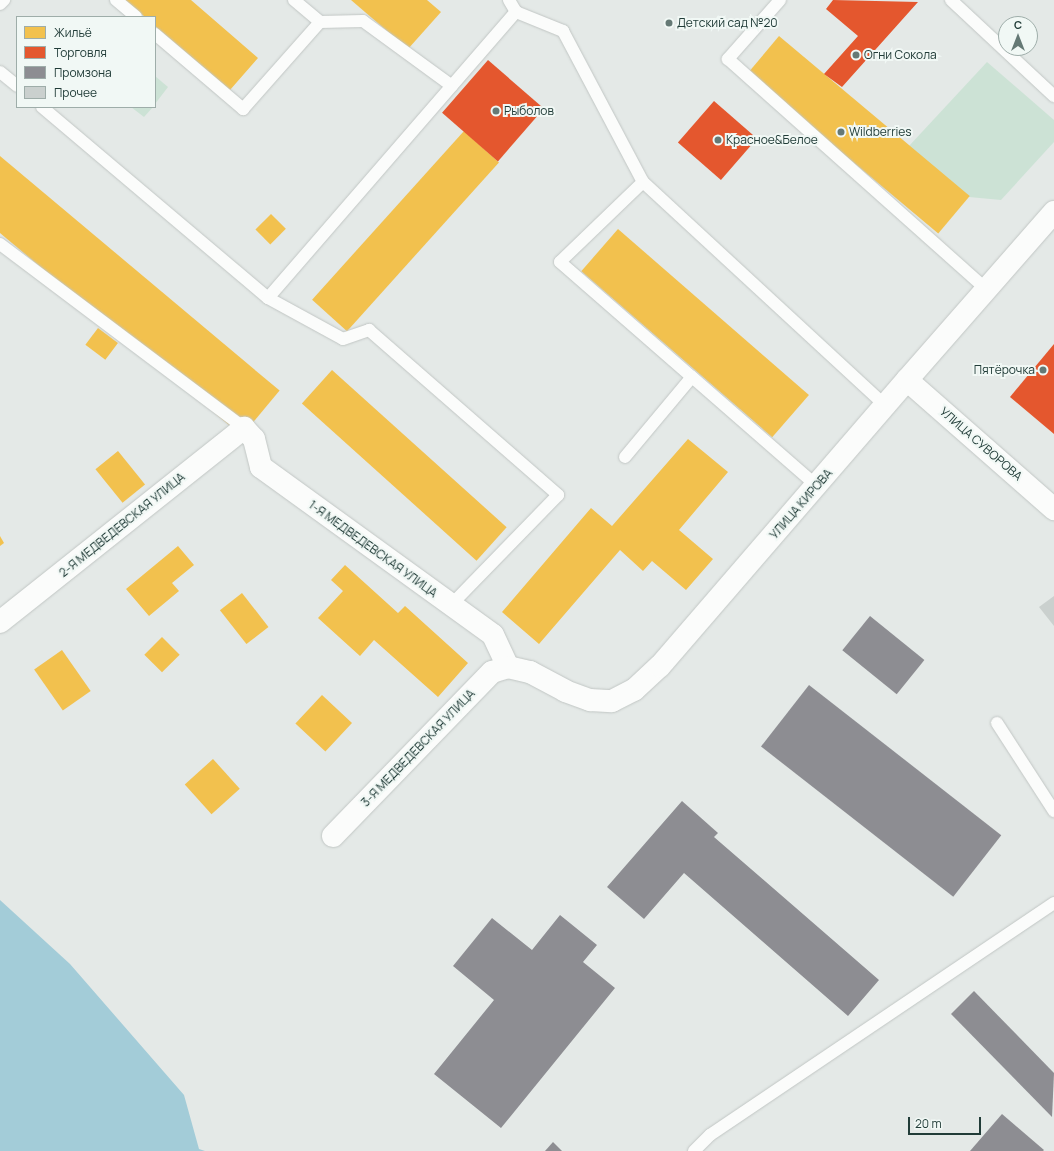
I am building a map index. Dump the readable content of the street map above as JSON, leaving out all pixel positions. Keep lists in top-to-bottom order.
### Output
{
  "streets": {
    "street": [
      "УЛИЦА СУВОРОВА",
      "УЛИЦА КИРОВА",
      "2-Я МЕДВЕДЕВСКАЯ УЛИЦА",
      "1-Я МЕДВЕДЕВСКАЯ УЛИЦА",
      "3-Я МЕДВЕДЕВСКАЯ УЛИЦА"
    ]
  },
  "crossings": [
    ["УЛИЦА СУВОРОВА", "УЛИЦА КИРОВА"],
    ["УЛИЦА КИРОВА", "1-Я МЕДВЕДЕВСКАЯ УЛИЦА"],
    ["УЛИЦА КИРОВА", "3-Я МЕДВЕДЕВСКАЯ УЛИЦА"],
    ["2-Я МЕДВЕДЕВСКАЯ УЛИЦА", "1-Я МЕДВЕДЕВСКАЯ УЛИЦА"],
    ["1-Я МЕДВЕДЕВСКАЯ УЛИЦА", "3-Я МЕДВЕДЕВСКАЯ УЛИЦА"]
  ],
  "places": [
    "Детский сад №20",
    "Огни Сокола",
    "Рыболов",
    "Wildberries",
    "Красное&Белое",
    "Пятёрочка"
  ],
  "legend": [
    "Жильё",
    "Торговля",
    "Промзона",
    "Прочее"
  ],
  "scale_bar": "20 m",
  "north": "top"
}
